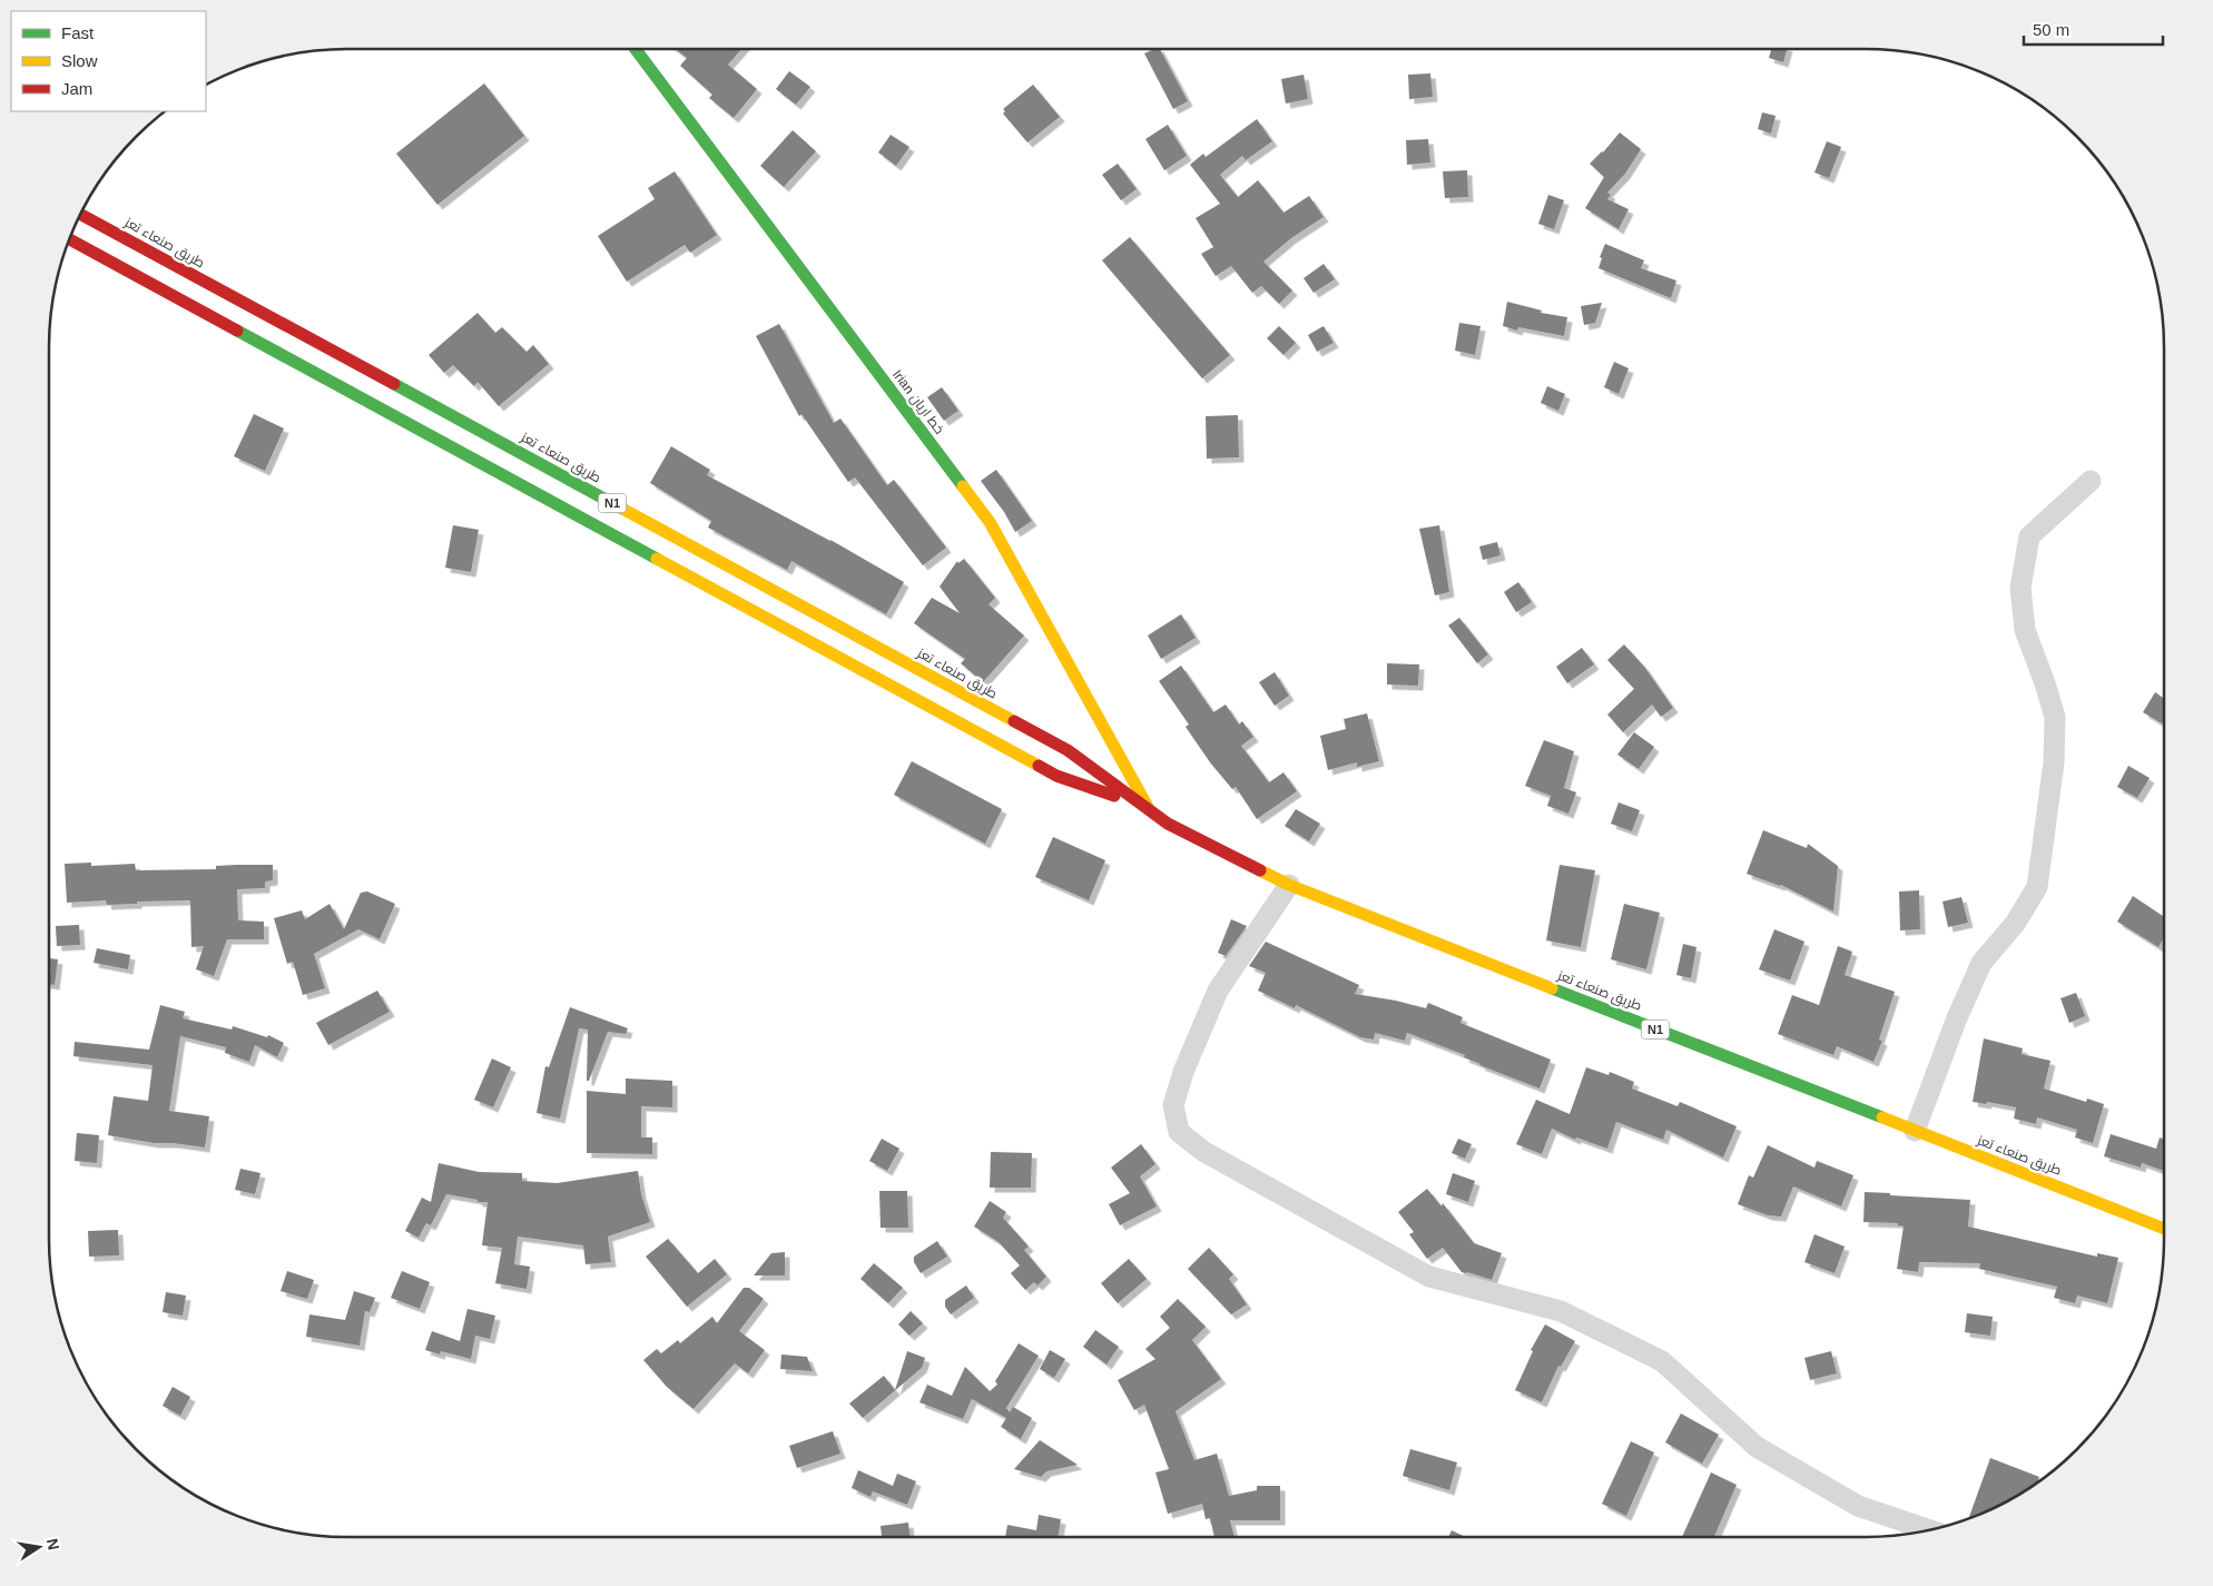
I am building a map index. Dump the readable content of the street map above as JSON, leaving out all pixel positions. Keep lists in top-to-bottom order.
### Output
{
  "streets": {
    "main road": ["طريق صنعاء تعز", "Irian خط اريان", "N1"]
  },
  "crossings": [
    ["طريق صنعاء تعز", "Irian خط اريان"]
  ],
  "legend": ["Fast", "Slow", "Jam"],
  "scale_bar": "50 m",
  "north": "right"
}
